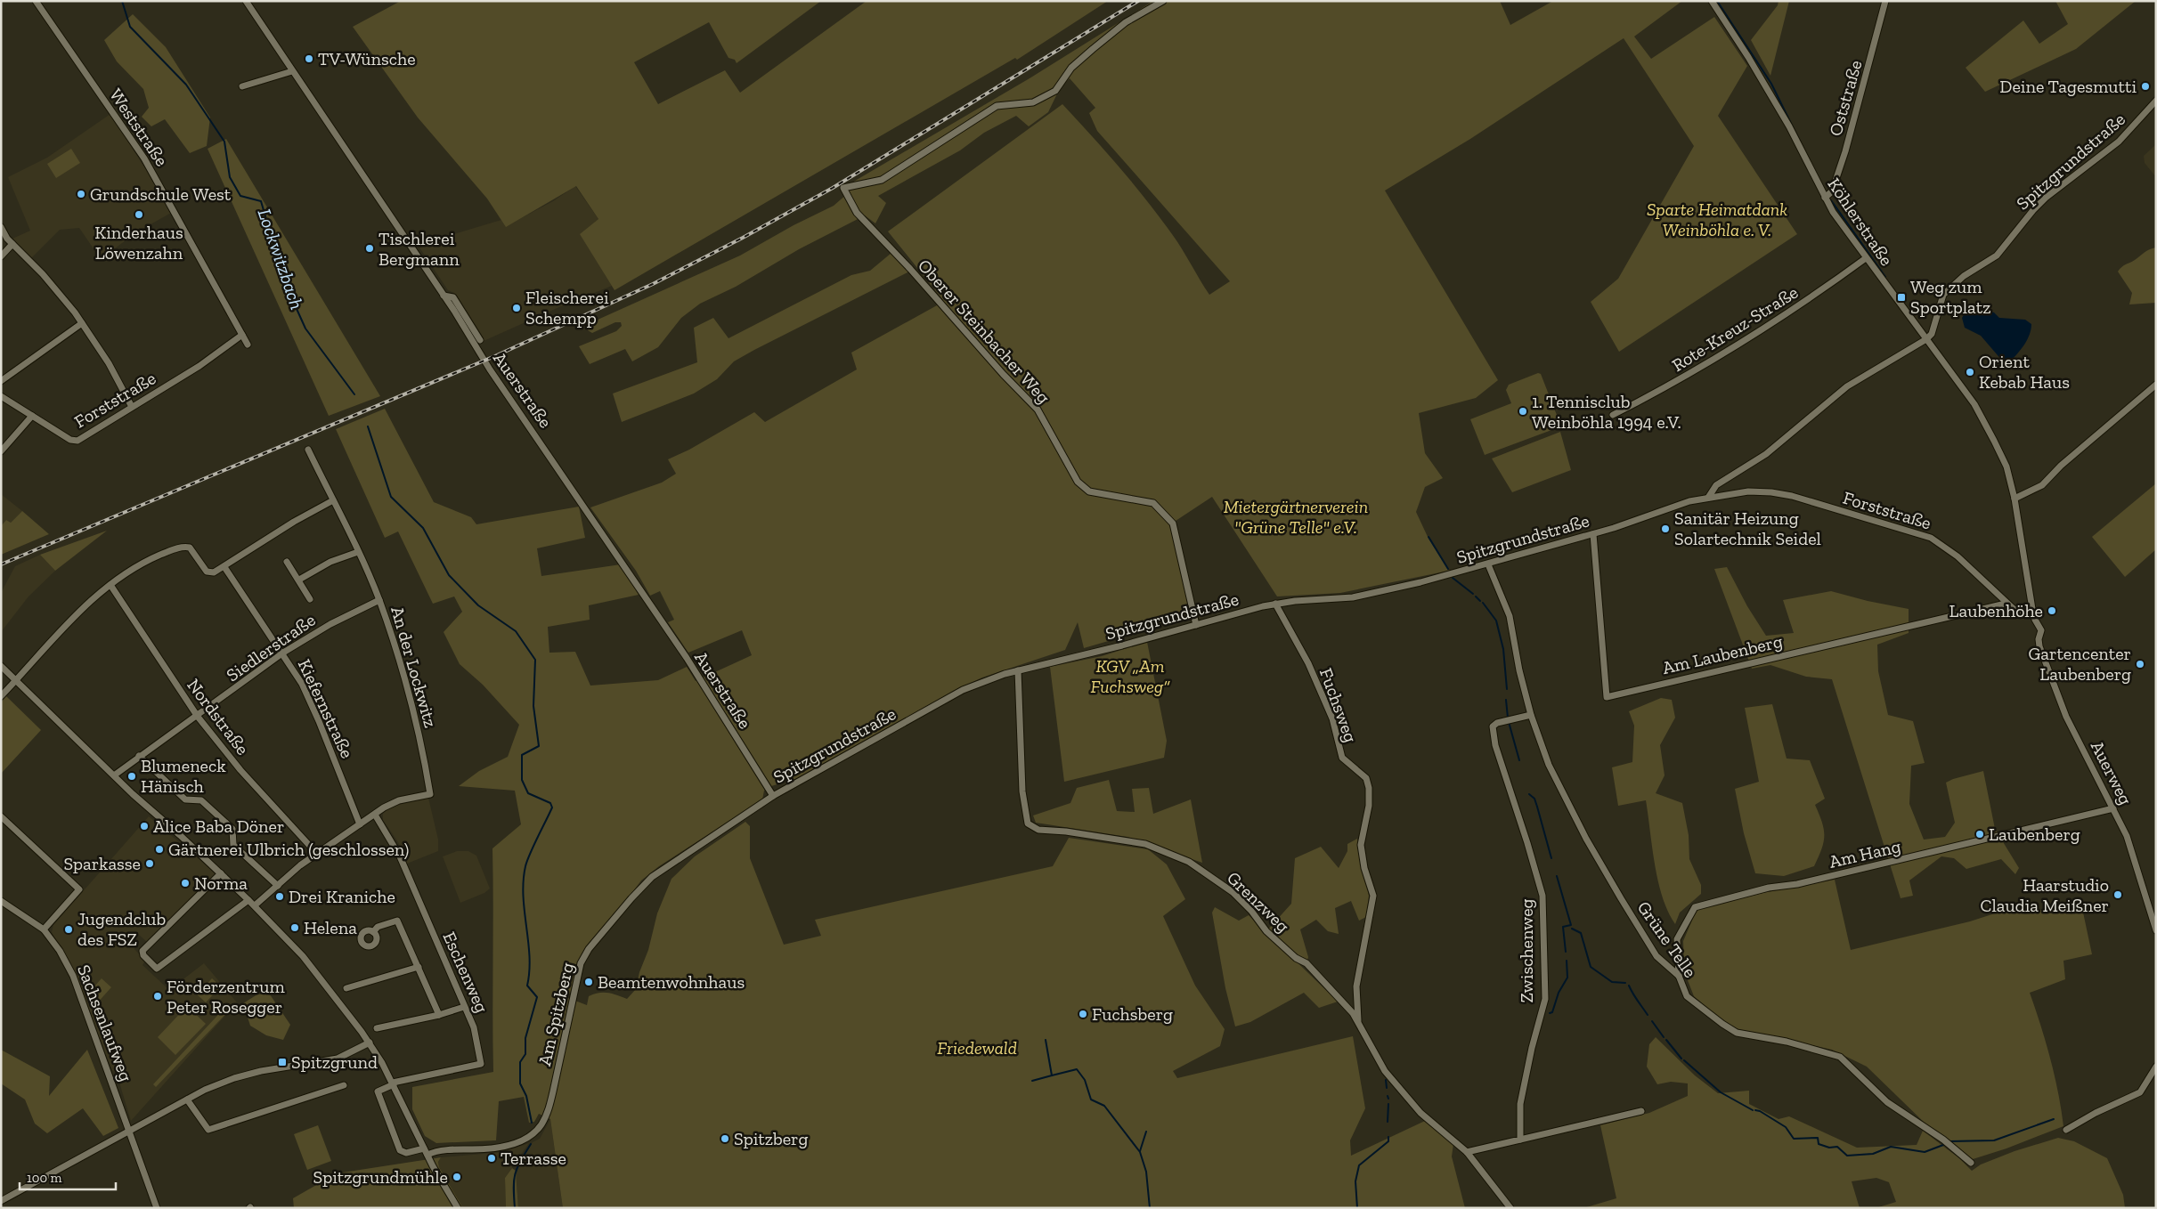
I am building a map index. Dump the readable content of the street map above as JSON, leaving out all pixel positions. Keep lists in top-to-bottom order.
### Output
{
  "streets": {
    "street": [
      "Oststraße",
      "Weststraße",
      "Spitzgrundstraße",
      "Köhlerstraße",
      "Rote-Kreuz-Straße",
      "Oberer Steinbacher Weg",
      "Auerstraße",
      "Forststraße",
      "Siedlerstraße",
      "Am Laubenberg",
      "An der Lockwitz",
      "Fuchsweg",
      "Kiefernstraße",
      "Nordstraße",
      "Auerweg",
      "Am Hang",
      "Grenzweg",
      "Grüne Telle",
      "Zwischenweg",
      "Eschenweg",
      "Am Spitzberg",
      "Sachsenlaufweg"
    ]
  },
  "crossings": [
    ["Oststraße", "Köhlerstraße"],
    ["Weststraße", "Forststraße"],
    ["Spitzgrundstraße", "Köhlerstraße"],
    ["Spitzgrundstraße", "Oberer Steinbacher Weg"],
    ["Spitzgrundstraße", "Auerstraße"],
    ["Spitzgrundstraße", "Forststraße"],
    ["Spitzgrundstraße", "Am Laubenberg"],
    ["Spitzgrundstraße", "Fuchsweg"],
    ["Spitzgrundstraße", "Grenzweg"],
    ["Spitzgrundstraße", "Grüne Telle"],
    ["Spitzgrundstraße", "Am Spitzberg"],
    ["Köhlerstraße", "Rote-Kreuz-Straße"],
    ["Köhlerstraße", "Forststraße"],
    ["Köhlerstraße", "Auerweg"],
    ["Auerstraße", "Am Spitzberg"],
    ["Forststraße", "Am Laubenberg"],
    ["Siedlerstraße", "An der Lockwitz"],
    ["Siedlerstraße", "Kiefernstraße"],
    ["Siedlerstraße", "Nordstraße"],
    ["An der Lockwitz", "Eschenweg"],
    ["Fuchsweg", "Grenzweg"],
    ["Auerweg", "Am Hang"],
    ["Am Hang", "Grüne Telle"],
    ["Grüne Telle", "Zwischenweg"]
  ],
  "water": ["Lockwitzbach"],
  "parks": [
    "Sparte Heimatdank Weinböhla e. V.",
    "Mietergärtnerverein \"Grüne Telle\" e.V.",
    "KGV „Am Fuchsweg“",
    "Friedewald"
  ],
  "places": {
    "other": [
      "TV-Wünsche",
      "Deine Tagesmutti",
      "Grundschule West",
      "Kinderhaus Löwenzahn",
      "Tischlerei Bergmann",
      "Fleischerei Schempp",
      "Orient Kebab Haus",
      "1. Tennisclub Weinböhla 1994 e.V.",
      "Sanitär Heizung Solartechnik Seidel",
      "Laubenhöhe",
      "Gartencenter Laubenberg",
      "Blumeneck Hänisch",
      "Alice Baba Döner",
      "Laubenberg",
      "Gärtnerei Ulbrich (geschlossen)",
      "Sparkasse",
      "Norma",
      "Haarstudio Claudia Meißner",
      "Drei Kraniche",
      "Helena",
      "Jugendclub des FSZ",
      "Beamtenwohnhaus",
      "Förderzentrum Peter Rosegger",
      "Fuchsberg",
      "Spitzberg",
      "Terrasse",
      "Spitzgrundmühle"
    ],
    "transit": ["Weg zum Sportplatz", "Spitzgrund"]
  },
  "scale_bar": "100 m"
}
